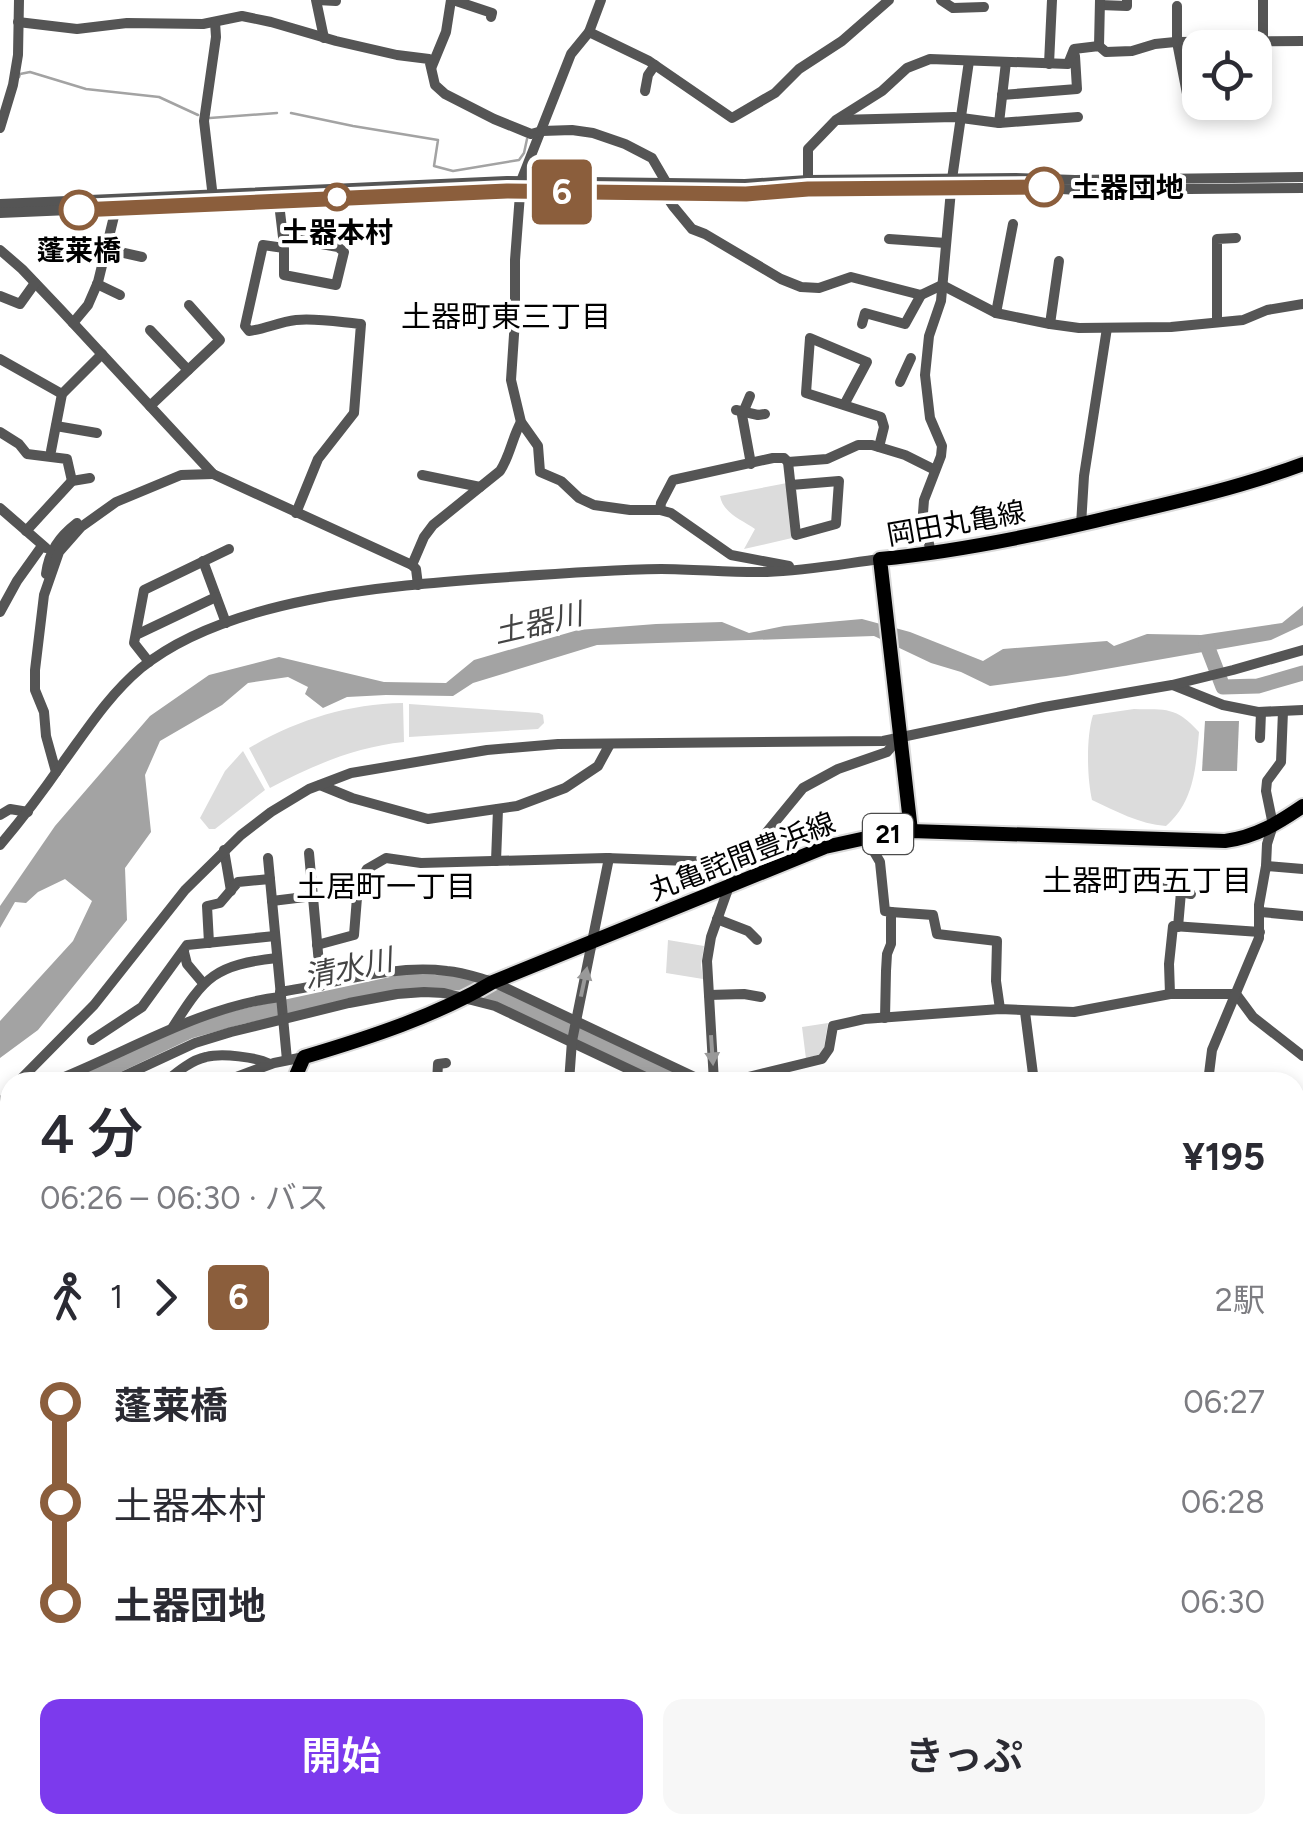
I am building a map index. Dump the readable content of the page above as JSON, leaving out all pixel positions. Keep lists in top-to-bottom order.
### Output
{
  "streets": {
    "main road": ["岡田丸亀線", "21", "丸亀詫間豊浜線"]
  },
  "crossings": [
    ["岡田丸亀線", "丸亀詫間豊浜線"]
  ],
  "districts": ["土器町東三丁目", "土器町西五丁目", "土居町一丁目"],
  "water": ["土器川", "清水川"],
  "places": ["土器団地", "土器本村", "蓬莱橋"],
  "lines": ["bus line 6"],
  "page": {
    "on_map": "6",
    "heading": ["4 分", "06:26 – 06:30 · バス", "¥195"],
    "legs": ["1", "6", "2駅"],
    "list": [
      {
        "name": "蓬莱橋",
        "value": "06:27"
      },
      {
        "name": "土器本村",
        "value": "06:28"
      },
      {
        "name": "土器団地",
        "value": "06:30"
      }
    ],
    "buttons": ["開始", "きっぷ"]
  }
}
